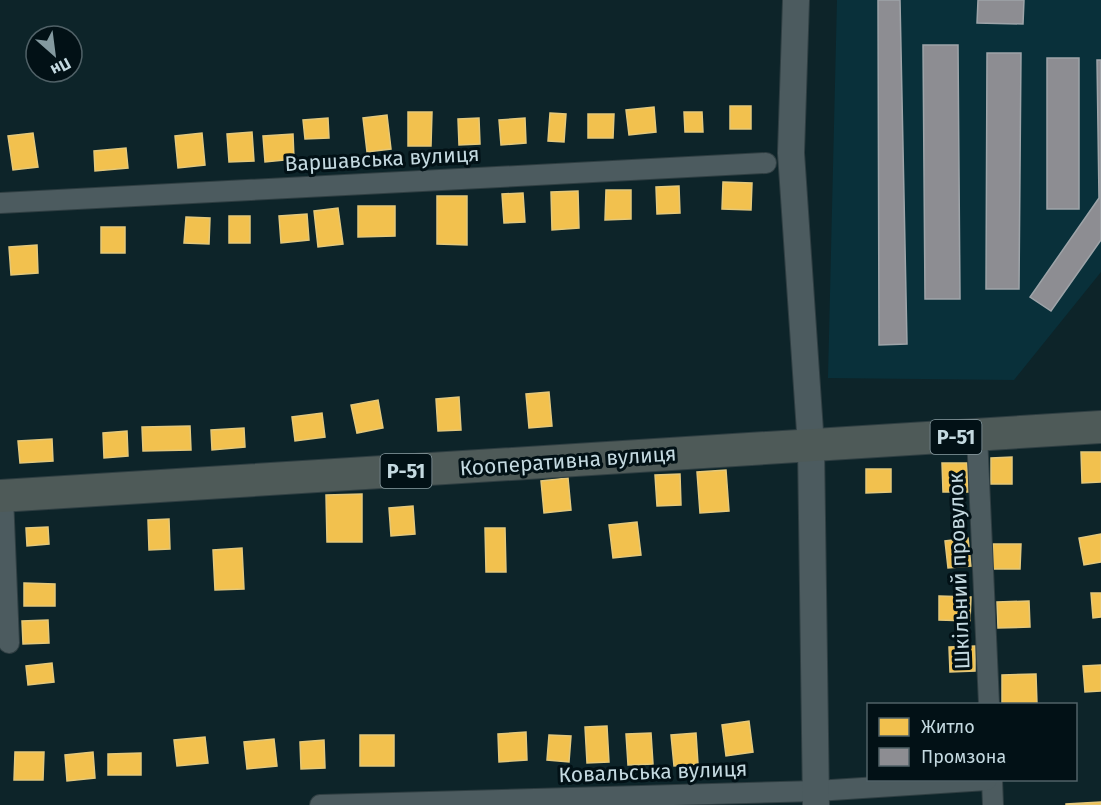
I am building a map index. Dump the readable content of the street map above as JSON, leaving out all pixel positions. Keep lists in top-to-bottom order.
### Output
{
  "streets": {
    "main road": ["Р-51", "Кооперативна вулиця"],
    "street": ["Варшавська вулиця", "Шкільний провулок", "Ковальська вулиця"]
  },
  "crossings": [
    ["Кооперативна вулиця", "Шкільний провулок"]
  ],
  "legend": ["Житло", "Промзона"],
  "north": "bottom right"
}
